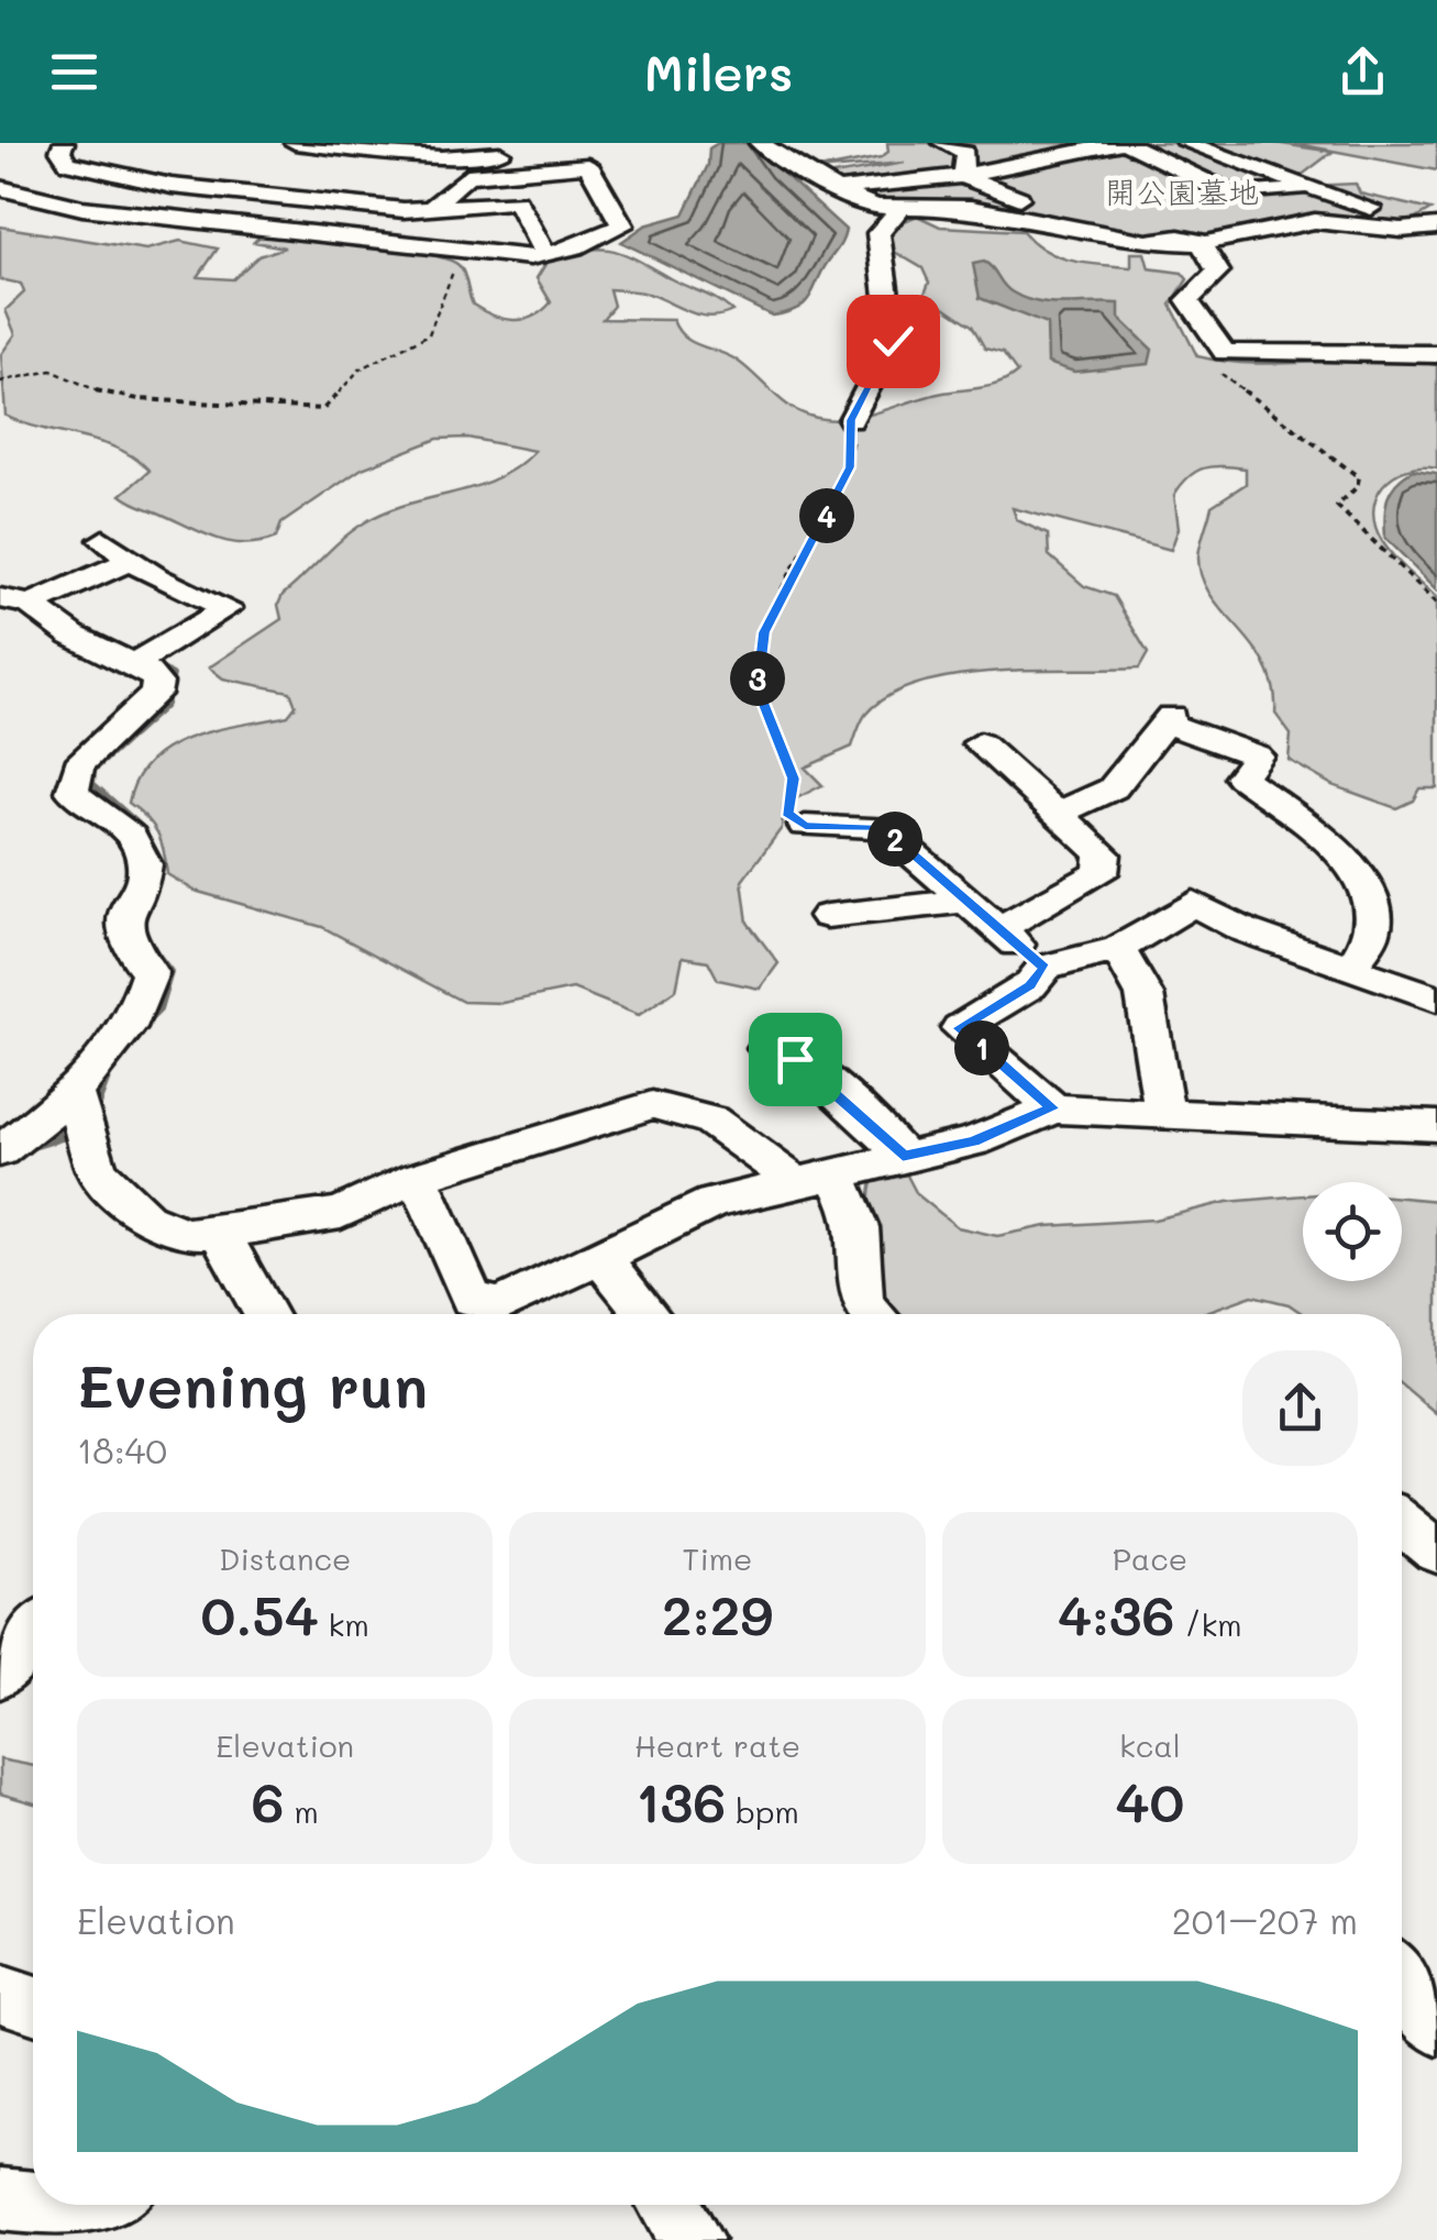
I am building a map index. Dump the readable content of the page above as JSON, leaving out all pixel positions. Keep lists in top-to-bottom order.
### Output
{
  "parks": ["開公園墓地"],
  "page": {
    "header": "Milers",
    "pins": [
      "4",
      "3",
      "2",
      "1"
    ],
    "heading": ["Evening run", "18:40"],
    "stats": [
      ["Distance", "0.54 km"],
      ["Time", "2:29"],
      ["Pace", "4:36 /km"],
      ["Elevation", "6 m"],
      ["Heart rate", "136 bpm"],
      ["kcal", "40"]
    ],
    "chart": ["Elevation", "201–207 m"]
  }
}
